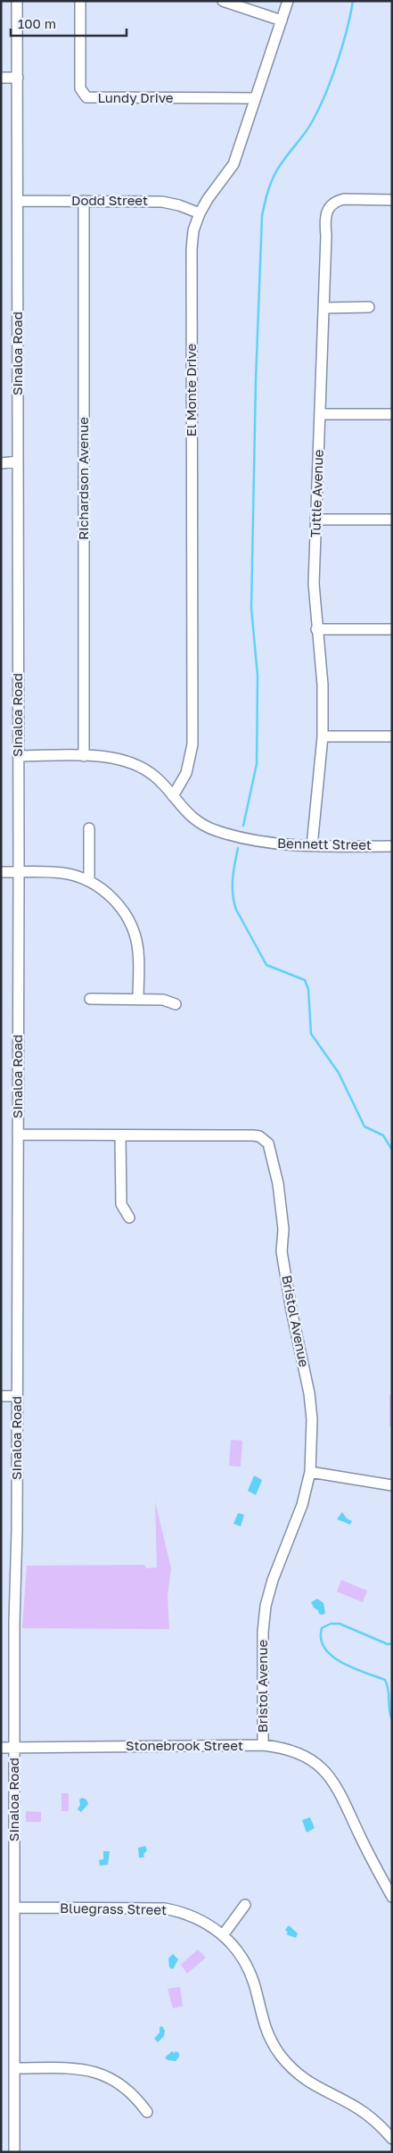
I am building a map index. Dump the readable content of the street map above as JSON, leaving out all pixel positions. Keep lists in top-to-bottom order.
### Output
{
  "streets": {
    "street": [
      "Lundy Drive",
      "Dodd Street",
      "Sinaloa Road",
      "El Monte Drive",
      "Richardson Avenue",
      "Tuttle Avenue",
      "Bennett Street",
      "Bristol Avenue",
      "Stonebrook Street",
      "Bluegrass Street"
    ]
  },
  "crossings": [
    ["Lundy Drive", "El Monte Drive"],
    ["Dodd Street", "Sinaloa Road"],
    ["Dodd Street", "El Monte Drive"],
    ["Dodd Street", "Richardson Avenue"],
    ["Sinaloa Road", "Bennett Street"],
    ["Sinaloa Road", "Bristol Avenue"],
    ["Sinaloa Road", "Stonebrook Street"],
    ["Sinaloa Road", "Bluegrass Street"],
    ["El Monte Drive", "Bennett Street"],
    ["Richardson Avenue", "Bennett Street"],
    ["Tuttle Avenue", "Bennett Street"],
    ["Bristol Avenue", "Stonebrook Street"]
  ],
  "scale_bar": "100 m"
}
